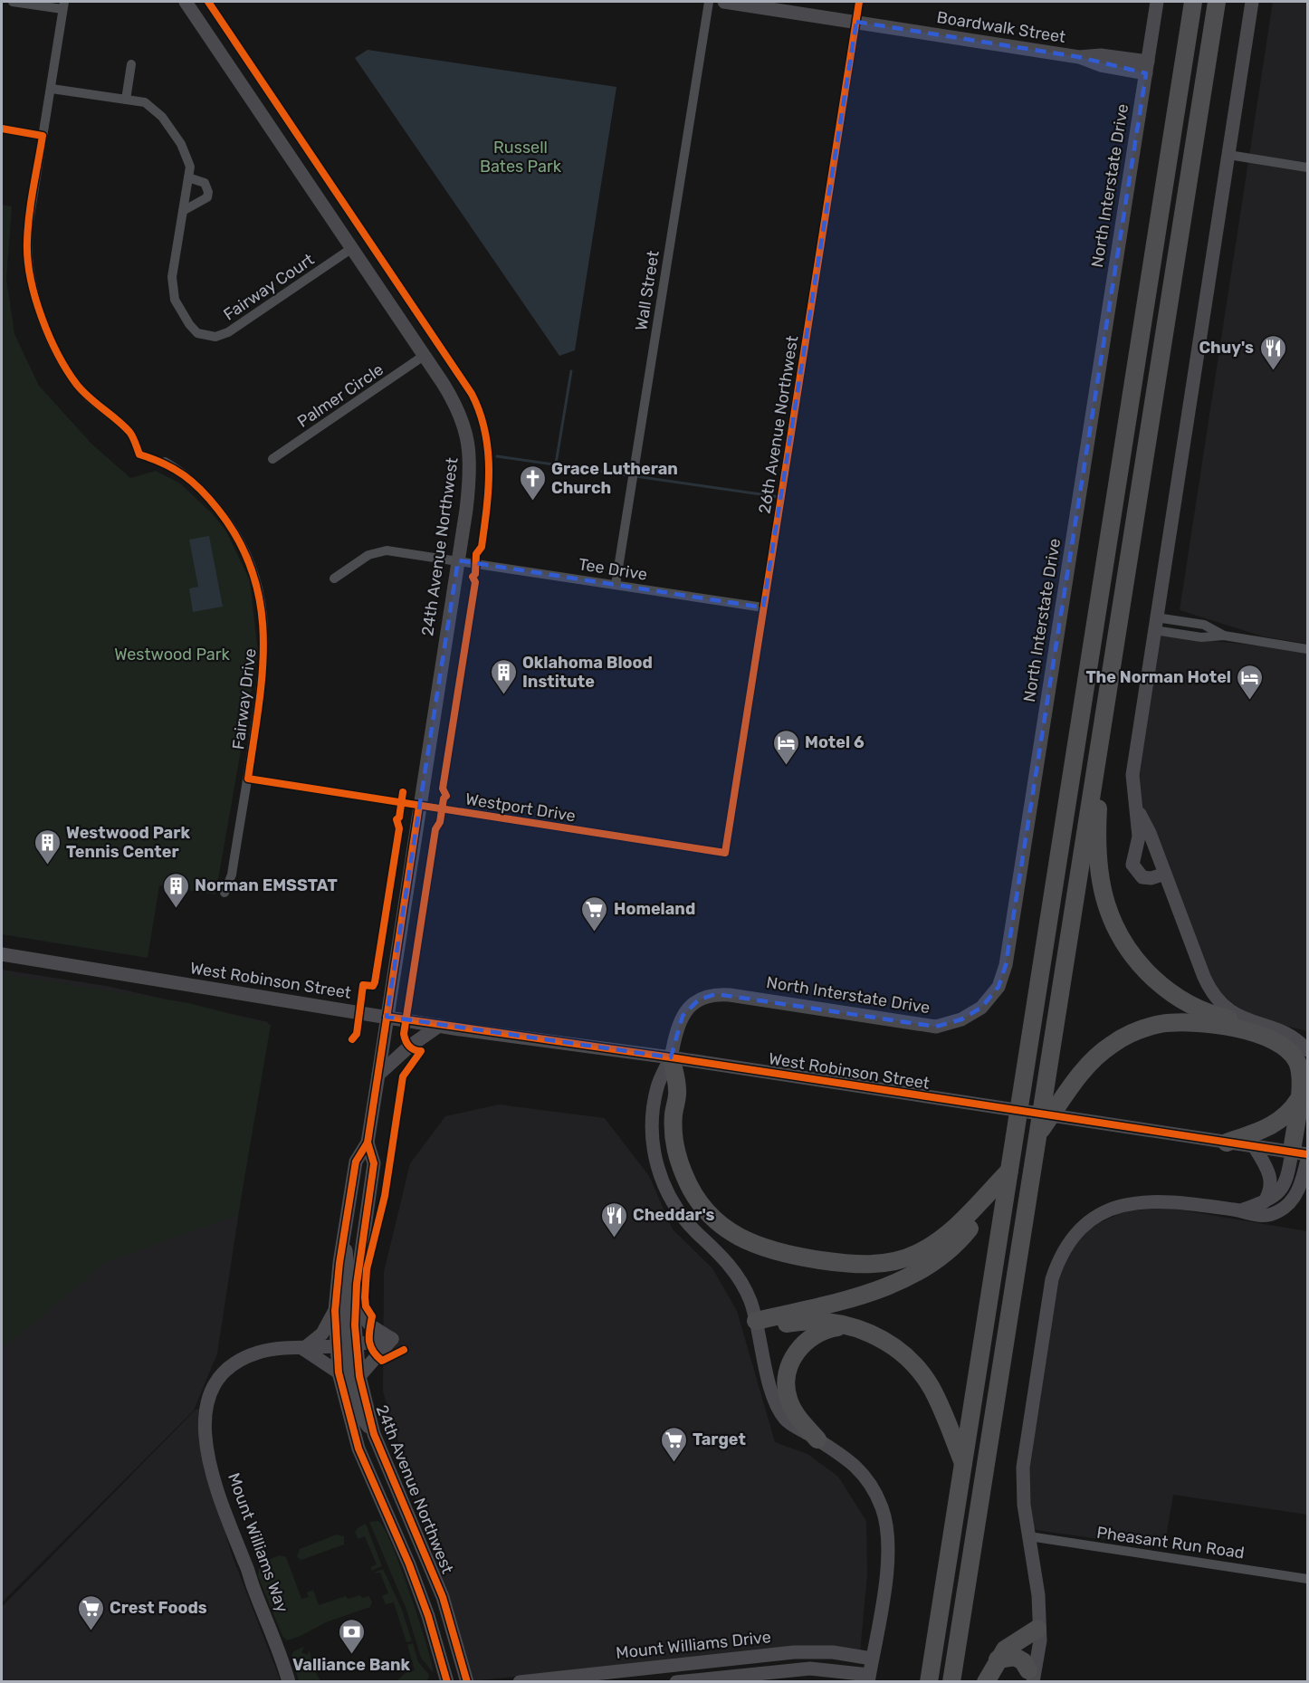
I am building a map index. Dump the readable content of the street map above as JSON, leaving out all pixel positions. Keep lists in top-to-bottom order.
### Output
{
  "streets": {
    "main road": [
      "Boardwalk Street",
      "North Interstate Drive",
      "24th Avenue Northwest",
      "West Robinson Street",
      "Mount Williams Way",
      "Mount Williams Drive"
    ],
    "street": [
      "Fairway Court",
      "Wall Street",
      "Palmer Circle",
      "26th Avenue Northwest",
      "Tee Drive",
      "Fairway Drive",
      "Westport Drive",
      "Pheasant Run Road"
    ]
  },
  "crossings": [
    ["Boardwalk Street", "North Interstate Drive"],
    ["Boardwalk Street", "26th Avenue Northwest"],
    ["North Interstate Drive", "West Robinson Street"],
    ["North Interstate Drive", "Mount Williams Drive"],
    ["Fairway Court", "24th Avenue Northwest"],
    ["Wall Street", "Tee Drive"],
    ["Palmer Circle", "24th Avenue Northwest"],
    ["26th Avenue Northwest", "Tee Drive"],
    ["26th Avenue Northwest", "Westport Drive"],
    ["24th Avenue Northwest", "Tee Drive"],
    ["24th Avenue Northwest", "Westport Drive"],
    ["24th Avenue Northwest", "West Robinson Street"],
    ["24th Avenue Northwest", "Mount Williams Way"],
    ["Fairway Drive", "Westport Drive"]
  ],
  "parks": ["Russell Bates Park", "Westwood Park"],
  "places": {
    "restaurant": ["Chuy's", "Cheddar's"],
    "church": ["Grace Lutheran Church"],
    "building": ["Oklahoma Blood Institute", "Westwood Park Tennis Center", "Norman EMSSTAT"],
    "hotel": ["The Norman Hotel", "Motel 6"],
    "supermarket": ["Homeland", "Target", "Crest Foods"],
    "bank": ["Valliance Bank"]
  }
}
